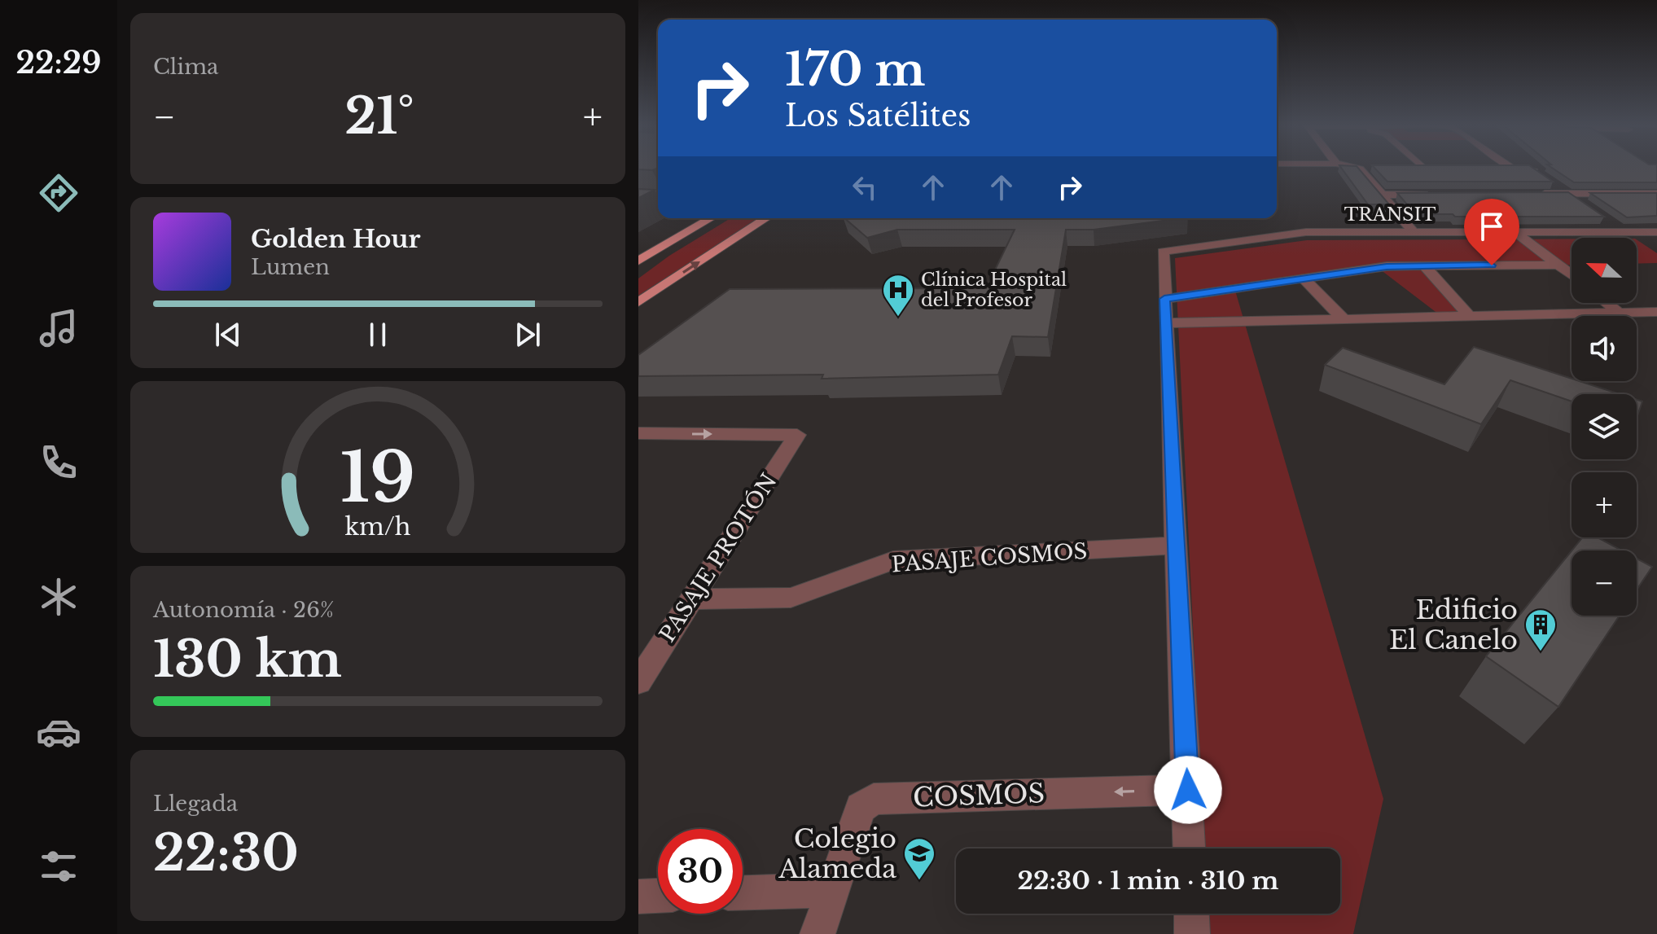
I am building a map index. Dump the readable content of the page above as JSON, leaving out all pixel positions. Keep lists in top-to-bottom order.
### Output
{
  "streets": {
    "street": [
      "TRANSIT",
      "PASAJE PROTÓN",
      "PASAJE COSMOS",
      "COSMOS"
    ]
  },
  "crossings": [
    ["PASAJE PROTÓN", "PASAJE COSMOS"]
  ],
  "one_way": ["COSMOS"],
  "places": {
    "hospital": ["Clínica Hospital del Profesor"],
    "building": ["Edificio El Canelo"],
    "school or university": ["Colegio Alameda"]
  },
  "north": "left",
  "page": {
    "tabs": "22:29",
    "tile": [
      "Clima",
      ["Autonomía · 26%", "130 km"],
      ["Llegada", "22:30"]
    ],
    "turn": ["170 m", "Los Satélites"],
    "heat": ["−", "21°", "+"],
    "song": ["Golden Hour", "Lumen"],
    "map_buttons": ["+", "−"],
    "limit": "30",
    "trip": "22:30 · 1 min · 310 m",
    "gauge": ["19", "km/h"]
  }
}
